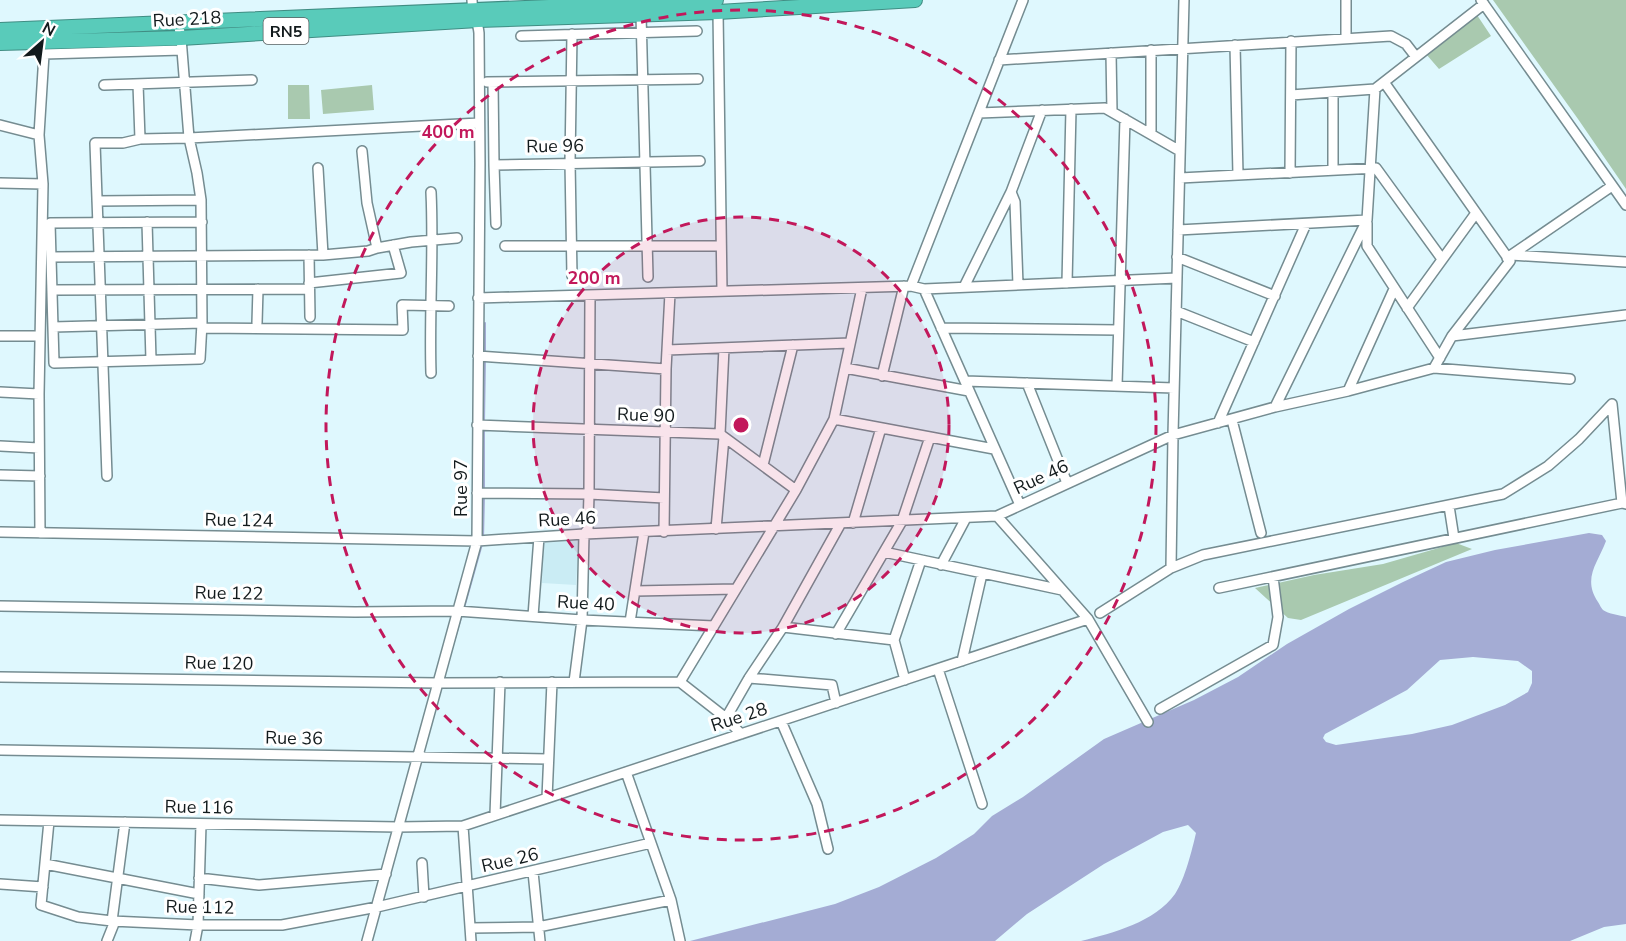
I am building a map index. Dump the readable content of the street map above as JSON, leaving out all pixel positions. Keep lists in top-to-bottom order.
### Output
{
  "streets": {
    "highway": ["Rue 218", "RN5"],
    "street": [
      "Rue 96",
      "Rue 90",
      "Rue 46",
      "Rue 97",
      "Rue 124",
      "Rue 122",
      "Rue 40",
      "Rue 120",
      "Rue 28",
      "Rue 36",
      "Rue 116",
      "Rue 26",
      "Rue 112"
    ]
  },
  "crossings": [
    ["Rue 218", "Rue 97"],
    ["Rue 90", "Rue 97"],
    ["Rue 46", "Rue 97"],
    ["Rue 46", "Rue 124"],
    ["Rue 97", "Rue 124"],
    ["Rue 97", "Rue 122"],
    ["Rue 97", "Rue 40"],
    ["Rue 97", "Rue 120"],
    ["Rue 97", "Rue 28"],
    ["Rue 97", "Rue 36"],
    ["Rue 97", "Rue 116"],
    ["Rue 97", "Rue 26"],
    ["Rue 97", "Rue 112"],
    ["Rue 122", "Rue 40"],
    ["Rue 28", "Rue 116"],
    ["Rue 116", "Rue 112"],
    ["Rue 26", "Rue 112"]
  ],
  "north": "top right",
  "rings": ["400 m", "200 m"]
}
